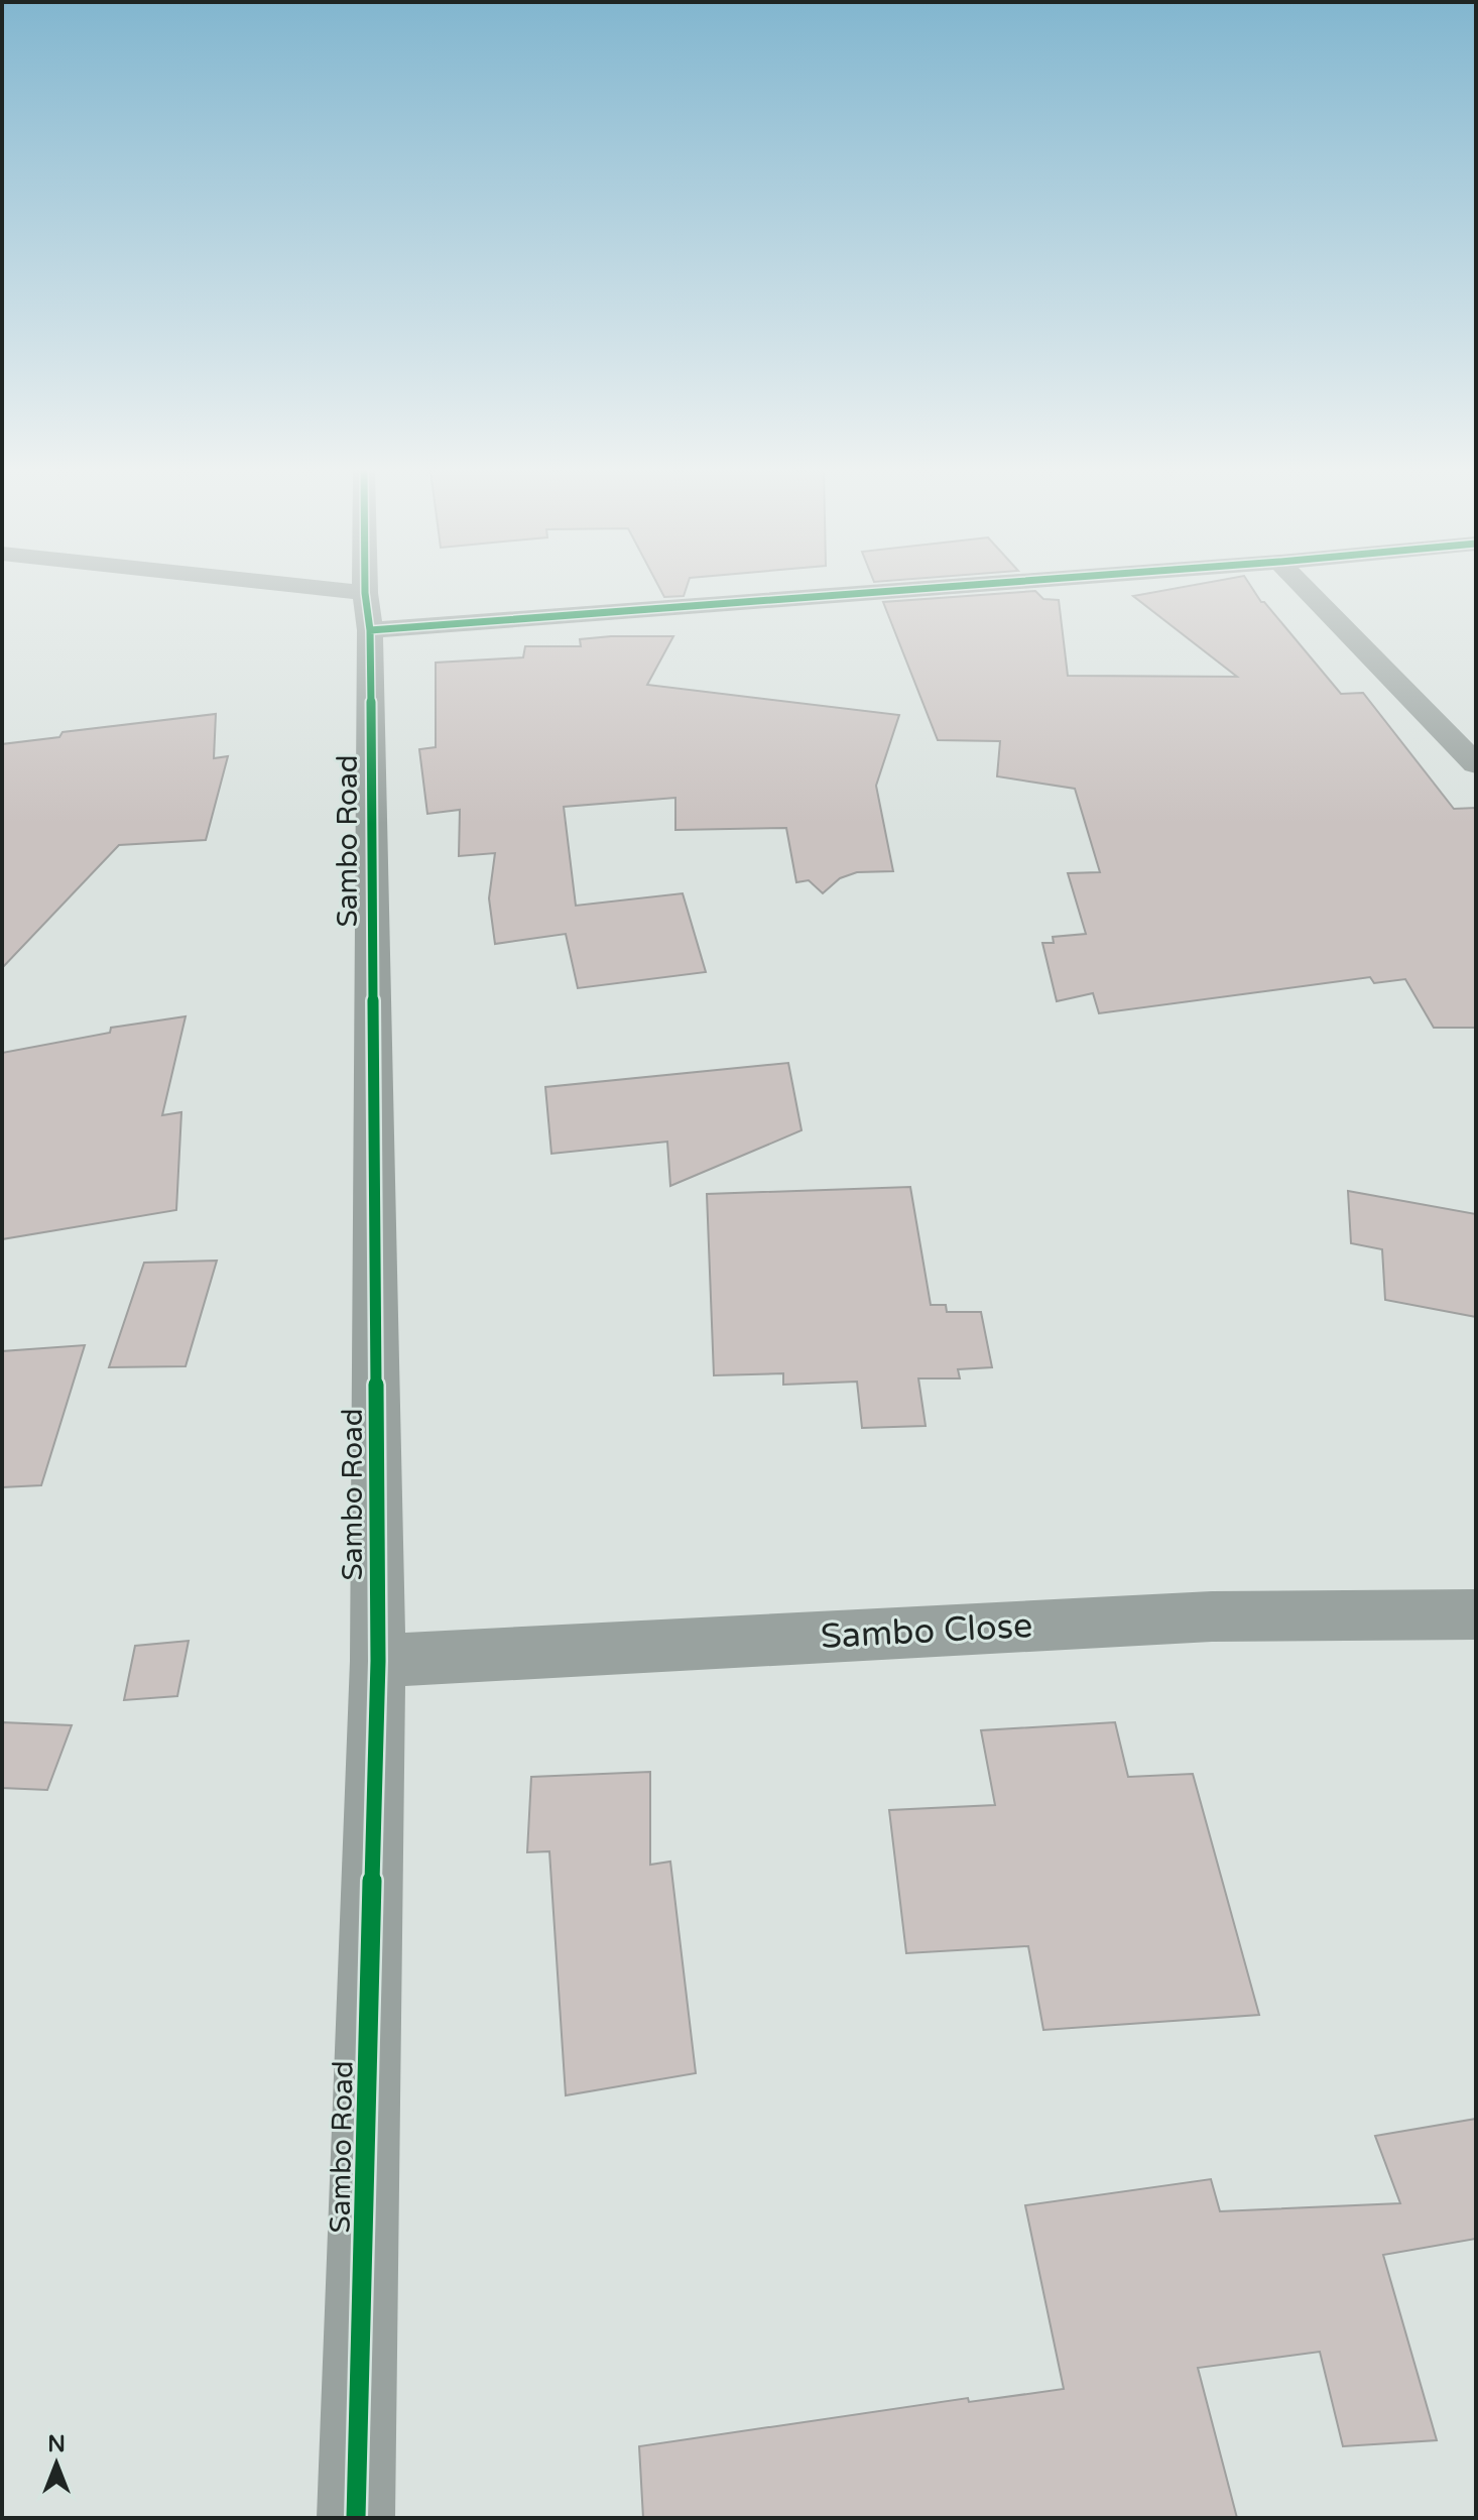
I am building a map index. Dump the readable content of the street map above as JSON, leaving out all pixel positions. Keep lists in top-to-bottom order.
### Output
{
  "streets": {
    "street": ["Sambo Road", "Sambo Close"]
  },
  "crossings": [
    ["Sambo Road", "Sambo Close"]
  ],
  "north": "top"
}
